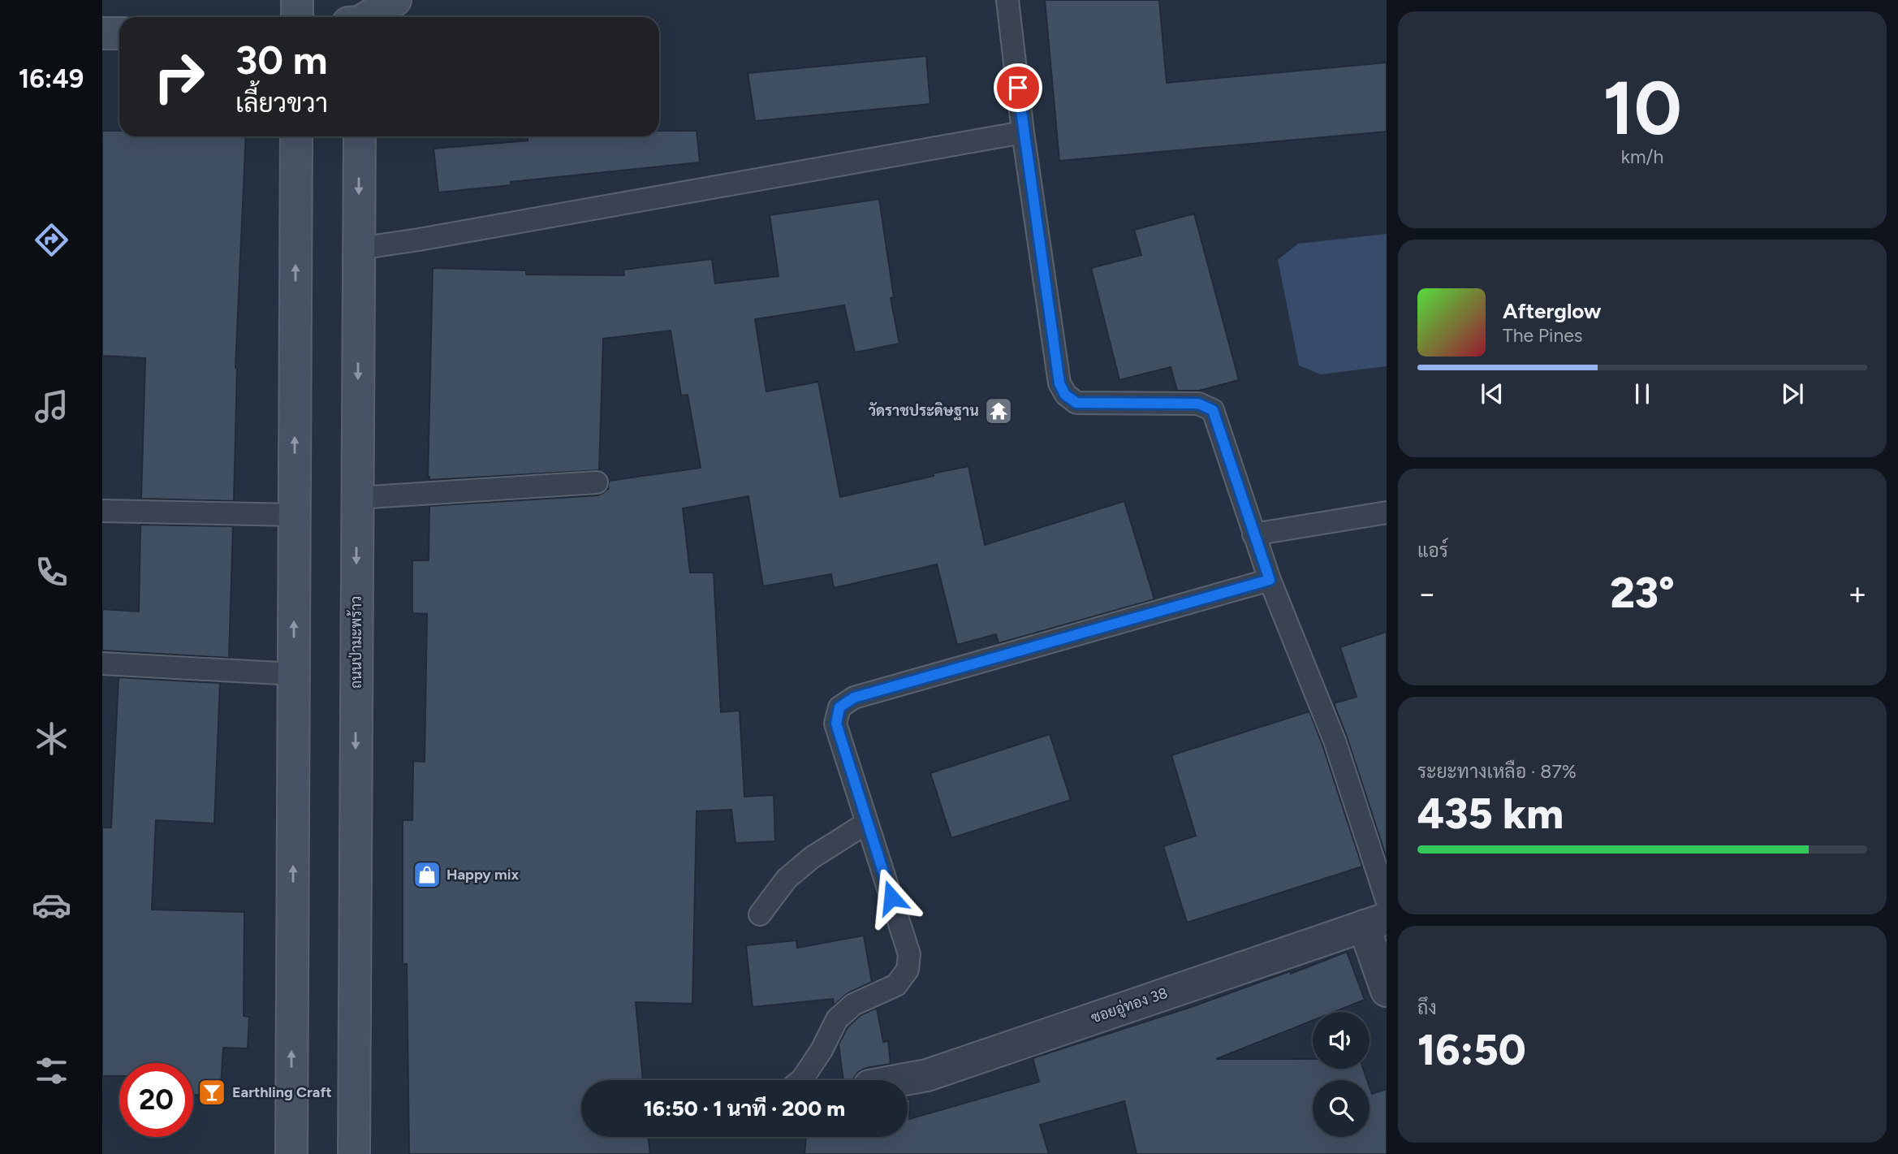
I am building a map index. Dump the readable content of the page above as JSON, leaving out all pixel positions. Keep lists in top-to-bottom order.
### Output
{
  "streets": {
    "street": ["ถนนป่ามะพร้าว", "ซอยอู่ทอง 38"]
  },
  "places": {
    "temple": ["วัดราชประดิษฐาน"],
    "shop": ["Happy mix"],
    "bar": ["Earthling Craft"]
  },
  "page": {
    "tabs": "16:49",
    "tile": [
      ["10", "km/h"],
      "แอร์",
      ["ระยะทางเหลือ · 87%", "435 km"],
      ["ถึง", "16:50"]
    ],
    "turn": ["30 m", "เลี้ยวขวา"],
    "song": ["Afterglow", "The Pines"],
    "heat": ["−", "23°", "+"],
    "limit": "20",
    "trip": "16:50 · 1 นาที · 200 m"
  }
}
